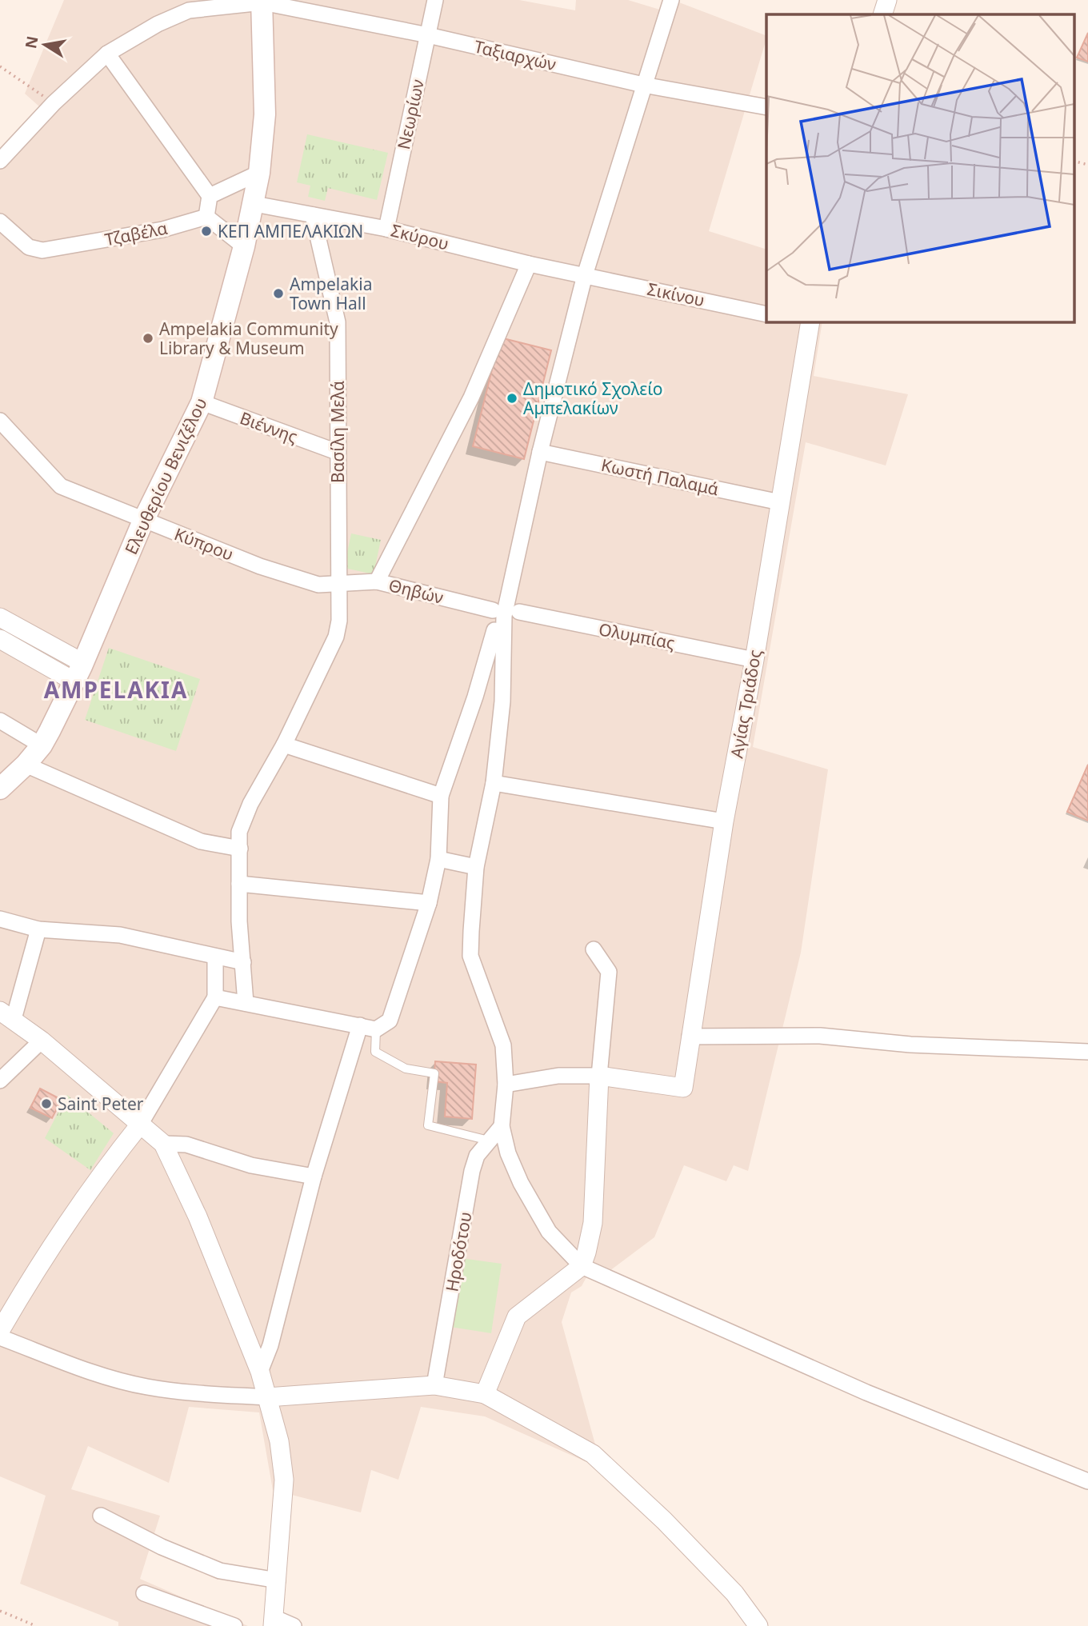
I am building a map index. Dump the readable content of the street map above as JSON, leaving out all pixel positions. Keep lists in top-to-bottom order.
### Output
{
  "streets": {
    "main road": ["Ελευθερίου Βενιζέλου"],
    "street": [
      "Ταξιαρχών",
      "Νεωρίων",
      "Τζαβέλα",
      "Σκύρου",
      "Σικίνου",
      "Βιέννης",
      "Βασίλη Μελά",
      "Κωστή Παλαμά",
      "Κύπρου",
      "Θηβών",
      "Ολυμπίας",
      "Αγίας Τριάδος",
      "Ηροδότου"
    ]
  },
  "crossings": [
    ["Ταξιαρχών", "Νεωρίων"],
    ["Ταξιαρχών", "Ελευθερίου Βενιζέλου"],
    ["Νεωρίων", "Σκύρου"],
    ["Σκύρου", "Σικίνου"],
    ["Σκύρου", "Βασίλη Μελά"],
    ["Σκύρου", "Ελευθερίου Βενιζέλου"],
    ["Βιέννης", "Βασίλη Μελά"],
    ["Βιέννης", "Ελευθερίου Βενιζέλου"],
    ["Βασίλη Μελά", "Κύπρου"],
    ["Βασίλη Μελά", "Θηβών"],
    ["Ελευθερίου Βενιζέλου", "Κύπρου"],
    ["Κωστή Παλαμά", "Αγίας Τριάδος"],
    ["Κύπρου", "Θηβών"],
    ["Ολυμπίας", "Αγίας Τριάδος"]
  ],
  "districts": ["AMPELAKIA"],
  "places": [
    "ΚΕΠ ΑΜΠΕΛΑΚΙΩΝ",
    "Ampelakia Town Hall",
    "Ampelakia Community Library & Museum",
    "Δημοτικό Σχολείο Αμπελακίων",
    "Saint Peter"
  ],
  "north": "left"
}
